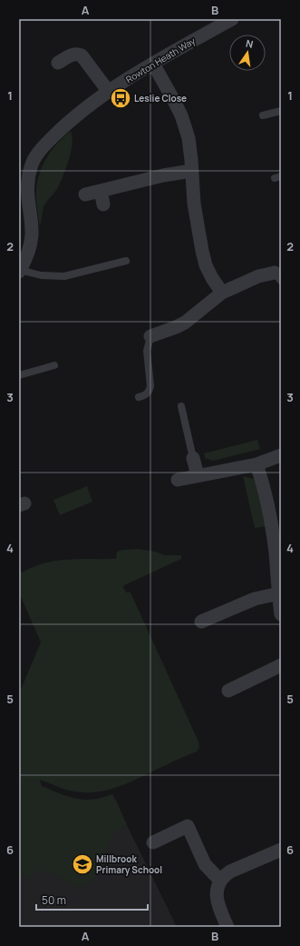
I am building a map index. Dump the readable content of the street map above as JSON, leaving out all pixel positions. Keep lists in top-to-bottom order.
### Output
{
  "streets": {
    "street": ["Rowton Heath Way"]
  },
  "places": {
    "bus stop": ["Leslie Close"],
    "school or university": ["Millbrook Primary School"]
  },
  "scale_bar": "50 m",
  "north": "top",
  "grid": {
    "columns": ["A", "B"],
    "rows": [
      "1",
      "2",
      "3",
      "4",
      "5",
      "6"
    ]
  }
}
